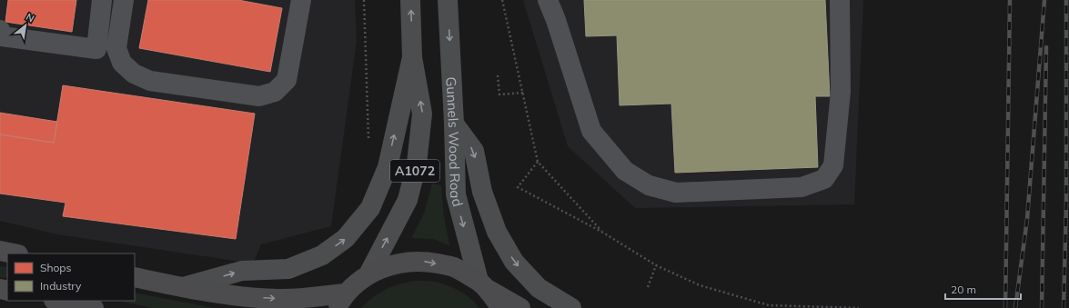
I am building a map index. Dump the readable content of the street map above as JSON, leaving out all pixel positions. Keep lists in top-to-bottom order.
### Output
{
  "streets": {
    "main road": ["Gunnels Wood Road", "A1072"]
  },
  "legend": ["Shops", "Industry"],
  "scale_bar": "20 m",
  "north": "top right"
}
